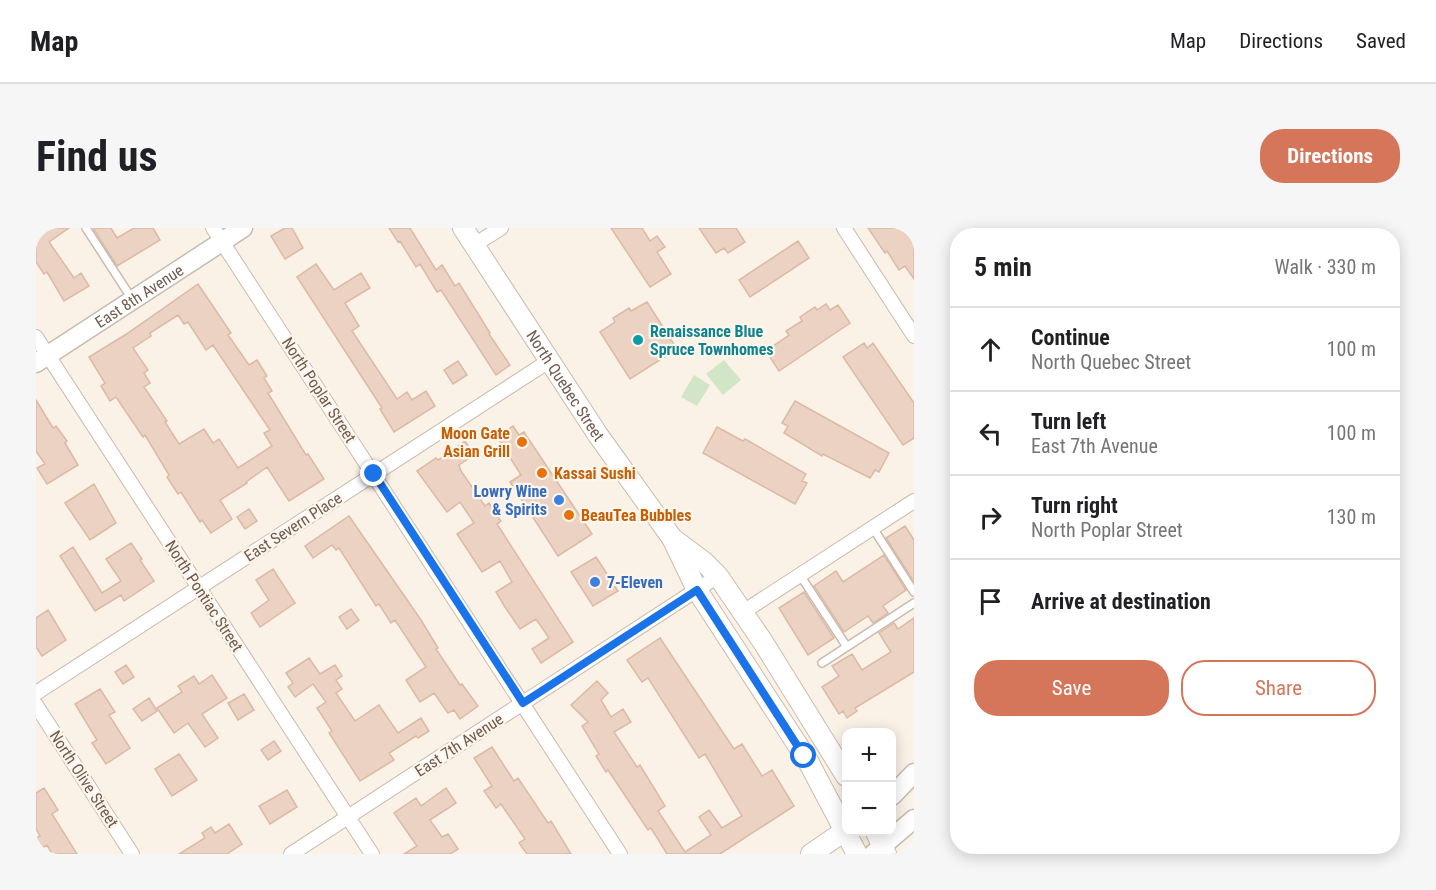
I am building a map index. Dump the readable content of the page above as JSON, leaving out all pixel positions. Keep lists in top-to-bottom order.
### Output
{
  "streets": {
    "main road": ["North Quebec Street"],
    "street": [
      "East 8th Avenue",
      "North Poplar Street",
      "East Severn Place",
      "North Pontiac Street",
      "East 7th Avenue",
      "North Olive Street"
    ]
  },
  "crossings": [
    ["East 8th Avenue", "North Poplar Street"],
    ["East 8th Avenue", "North Pontiac Street"],
    ["North Quebec Street", "East Severn Place"],
    ["North Quebec Street", "East 7th Avenue"],
    ["North Poplar Street", "East Severn Place"],
    ["North Poplar Street", "East 7th Avenue"],
    ["East Severn Place", "North Pontiac Street"],
    ["North Pontiac Street", "East 7th Avenue"]
  ],
  "places": [
    "Renaissance Blue Spruce Townhomes",
    "Moon Gate Asian Grill",
    "Kassai Sushi",
    "Lowry Wine & Spirits",
    "BeauTea Bubbles",
    "7-Eleven"
  ],
  "page": {
    "header": "Map",
    "nav": ["Map", "Directions", "Saved"],
    "buttons": [
      "Directions",
      ["Save", "Share"]
    ],
    "title": "Find us",
    "heading": ["5 min", "Walk · 330 m"],
    "list": [
      ["Continue", "North Quebec Street", "100 m"],
      ["Turn left", "East 7th Avenue", "100 m"],
      ["Turn right", "North Poplar Street", "130 m"],
      "Arrive at destination"
    ],
    "map_buttons": ["+", "−"]
  }
}
